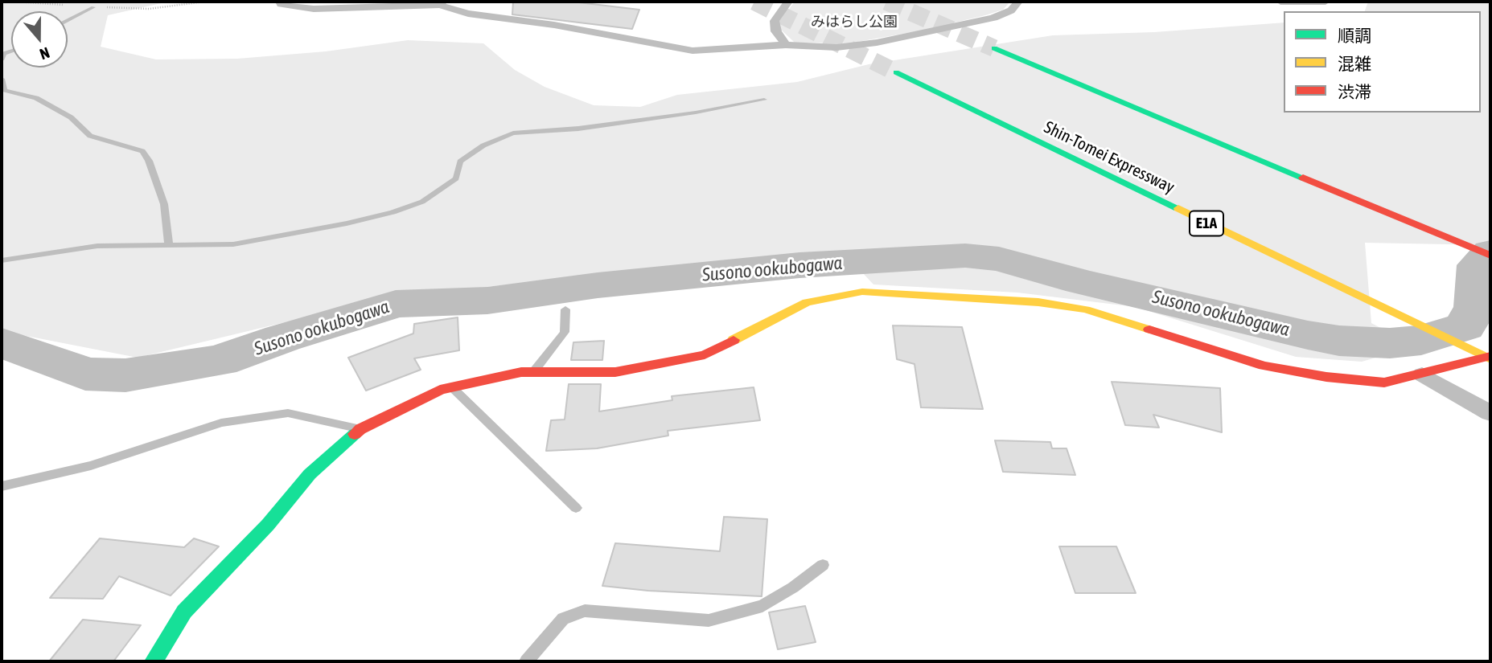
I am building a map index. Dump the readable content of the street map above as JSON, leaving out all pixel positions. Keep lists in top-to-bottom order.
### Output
{
  "streets": {
    "main road": ["Shin-Tomei Expressway", "E1A"]
  },
  "water": ["Susono ookubogawa"],
  "parks": ["みはらし公園"],
  "legend": ["順調", "混雑", "渋滞"],
  "north": "bottom"
}
